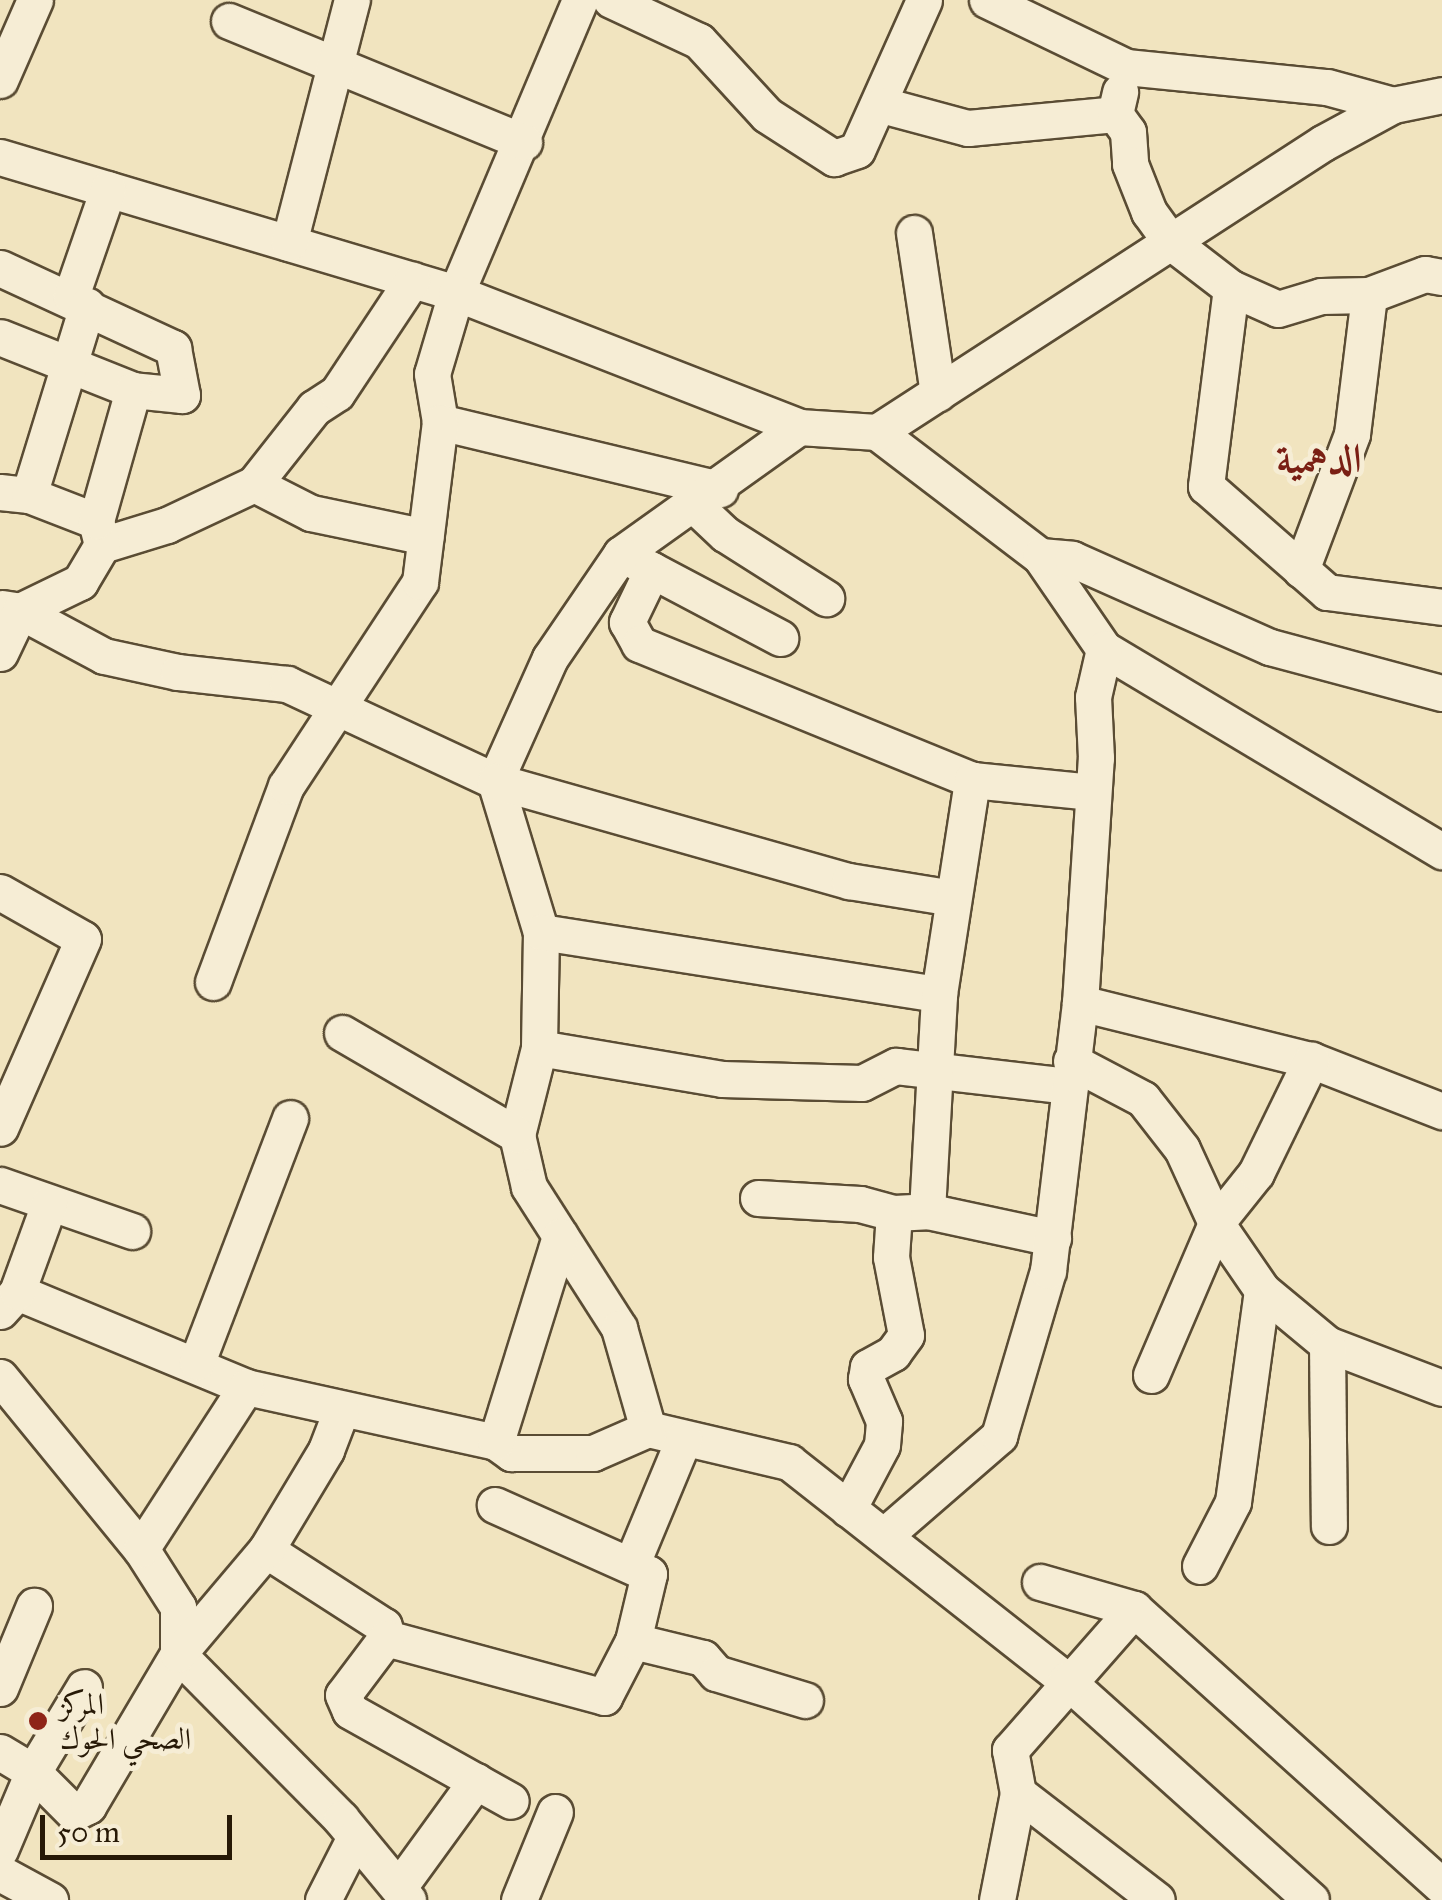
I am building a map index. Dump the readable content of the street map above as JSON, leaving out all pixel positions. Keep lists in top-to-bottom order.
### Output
{
  "districts": ["الدهمية"],
  "places": ["المركز الصحي الحوك"],
  "scale_bar": "50 m"
}
